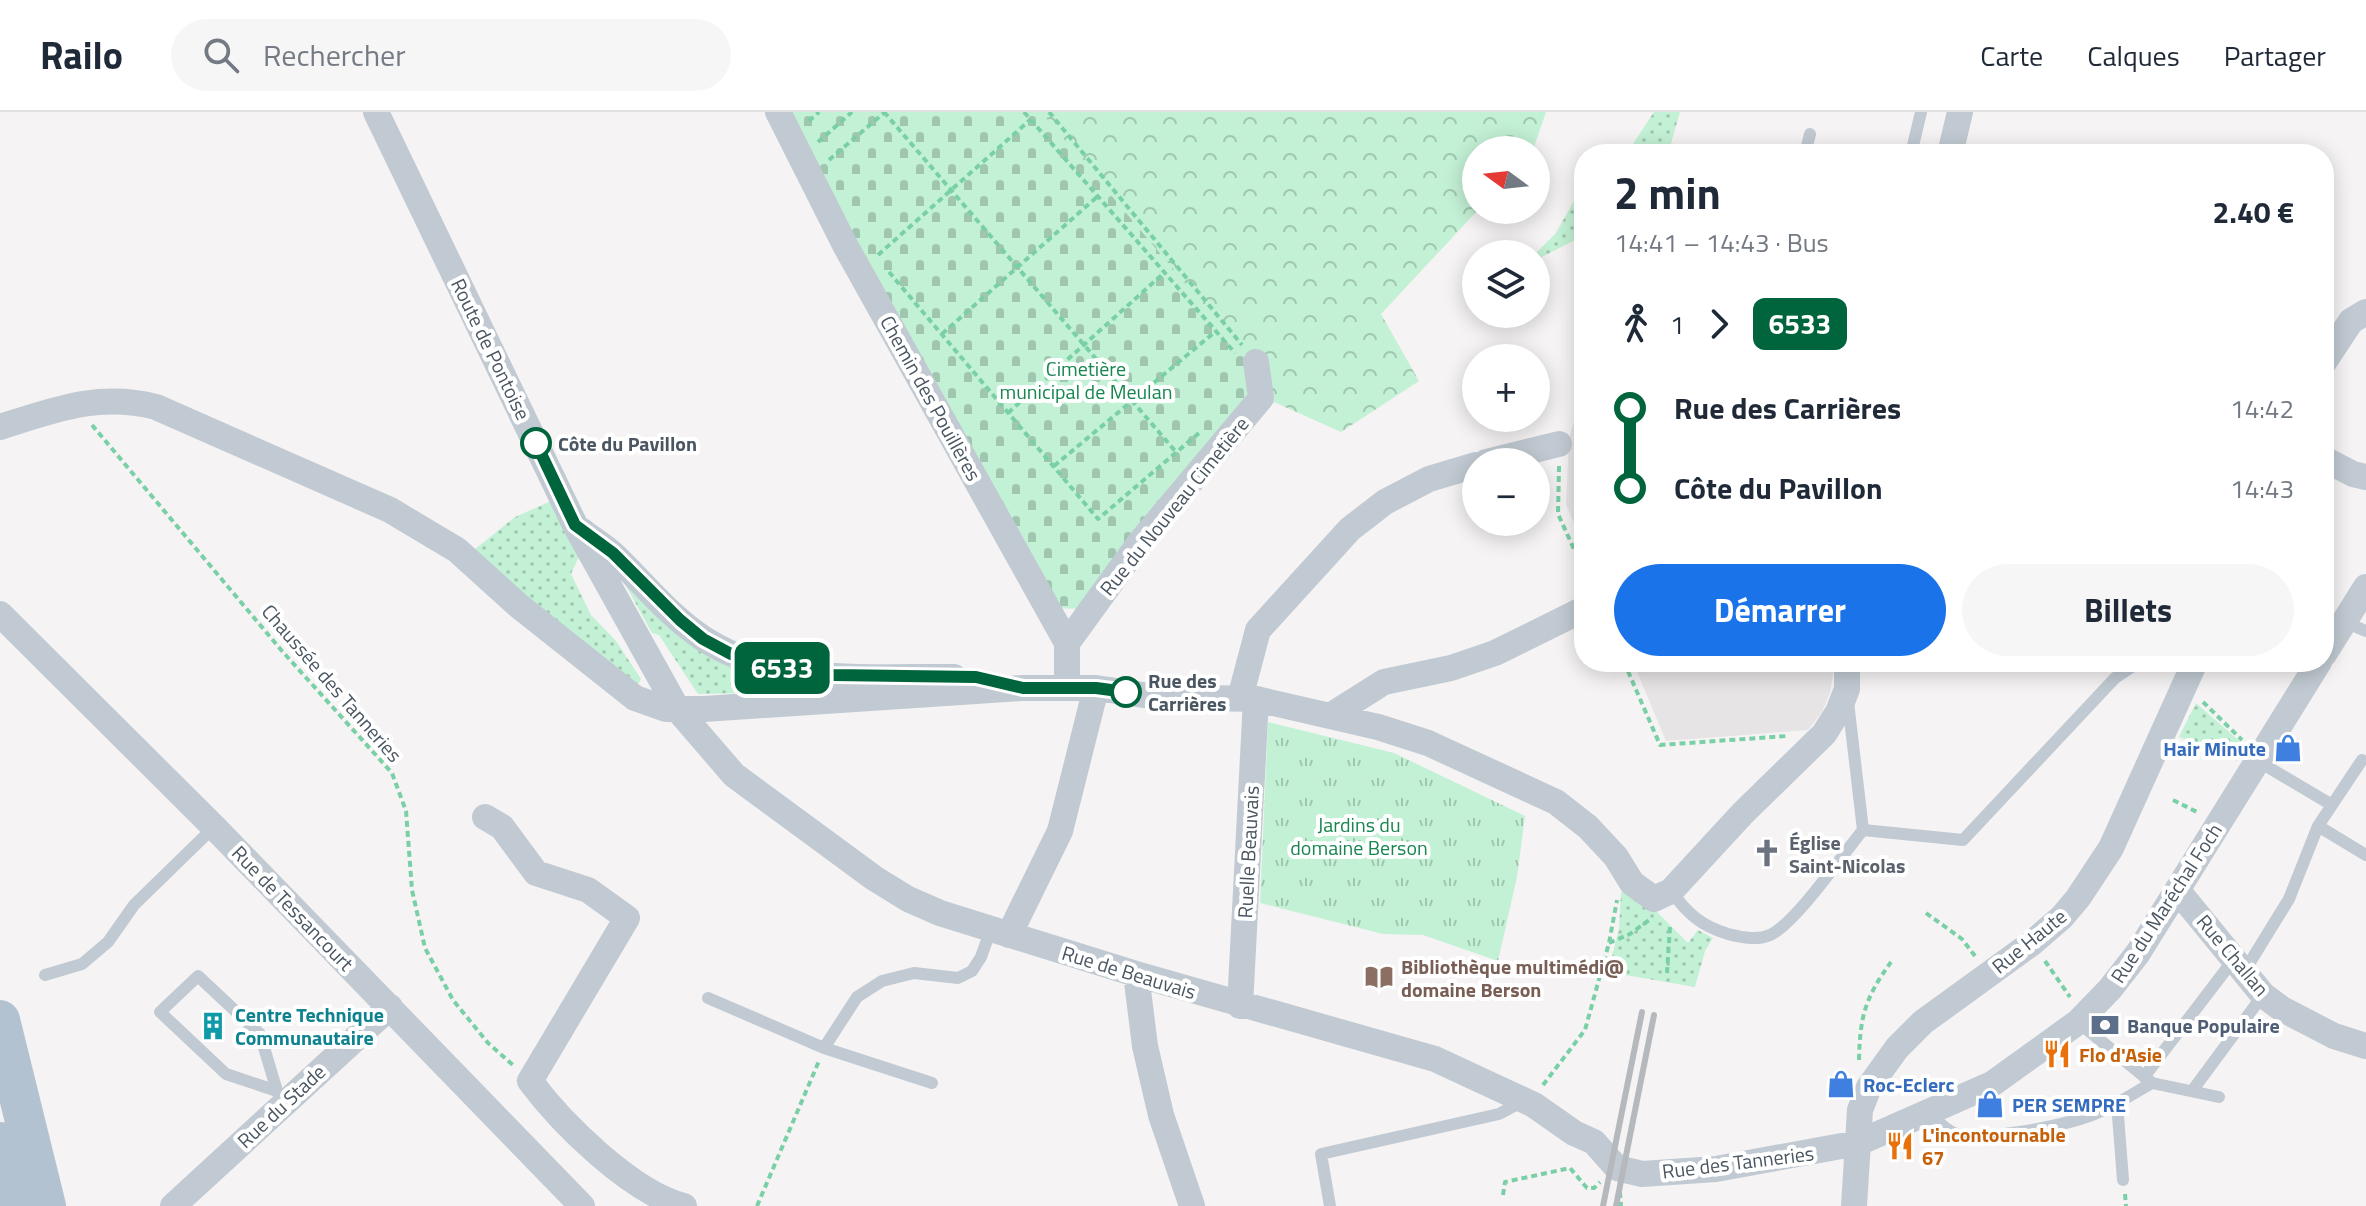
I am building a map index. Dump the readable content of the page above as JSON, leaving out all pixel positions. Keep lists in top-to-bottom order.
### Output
{
  "streets": {
    "street": [
      "Route de Pontoise",
      "Chemin des Pouillères",
      "Rue du Nouveau Cimetière",
      "Ruelle Beauvais",
      "Rue du Maréchal Foch",
      "Rue de Tessancourt",
      "Rue Haute",
      "Rue Challan",
      "Rue de Beauvais",
      "Rue du Stade",
      "Rue des Tanneries"
    ],
    "path": ["Chaussée des Tanneries"]
  },
  "crossings": [
    ["Route de Pontoise", "Rue de Beauvais"],
    ["Chemin des Pouillères", "Rue du Nouveau Cimetière"],
    ["Ruelle Beauvais", "Rue de Beauvais"],
    ["Rue du Maréchal Foch", "Rue Haute"],
    ["Rue du Maréchal Foch", "Rue Challan"],
    ["Rue du Maréchal Foch", "Rue des Tanneries"],
    ["Rue de Tessancourt", "Rue du Stade"],
    ["Rue Haute", "Rue des Tanneries"],
    ["Rue de Beauvais", "Rue des Tanneries"]
  ],
  "parks": ["Cimetière municipal de Meulan", "Jardins du domaine Berson"],
  "places": {
    "other": ["Côte du Pavillon", "Rue des Carrières"],
    "shop": ["Hair Minute", "Roc-Eclerc", "PER SEMPRE"],
    "church": ["Église Saint-Nicolas"],
    "library": ["Bibliothèque multimédi@ domaine Berson"],
    "bank": ["Banque Populaire"],
    "building": ["Centre Technique Communautaire"],
    "restaurant": ["Flo d'Asie", "L'incontournable 67"]
  },
  "lines": ["bus line 6533"],
  "north": "left",
  "page": {
    "header": "Railo",
    "search": "Rechercher",
    "nav": ["Carte", "Calques", "Partager"],
    "on_map": "6533",
    "map_buttons": ["+", "−"],
    "heading": ["2 min", "14:41 – 14:43 · Bus", "2.40 €"],
    "legs": ["1", "6533"],
    "list": [
      {
        "name": "Rue des Carrières",
        "value": "14:42"
      },
      {
        "name": "Côte du Pavillon",
        "value": "14:43"
      }
    ],
    "buttons": ["Démarrer", "Billets"]
  }
}
